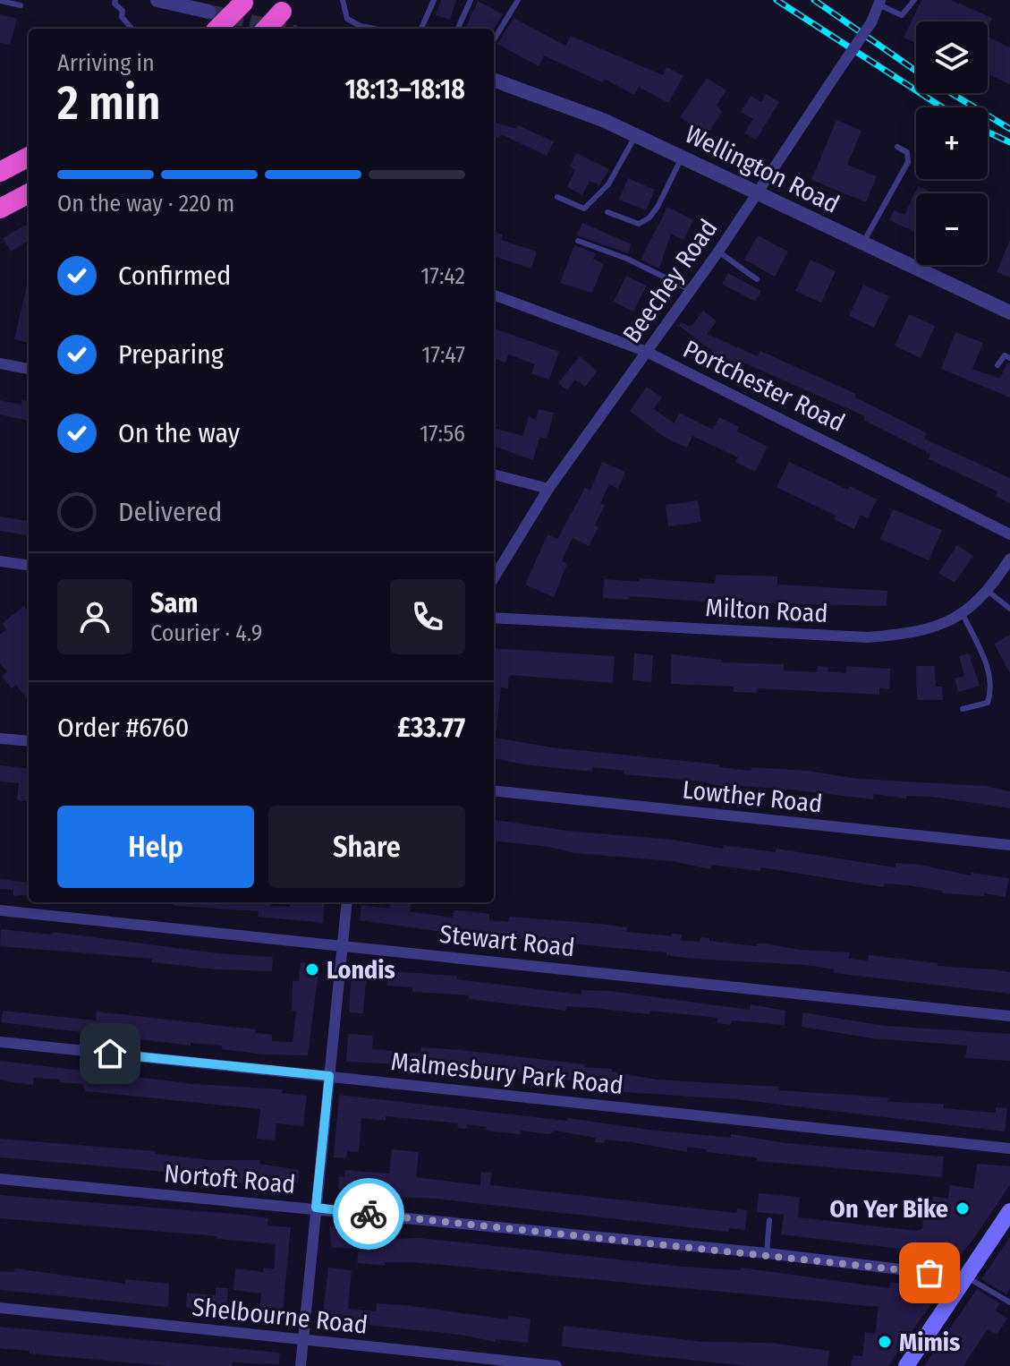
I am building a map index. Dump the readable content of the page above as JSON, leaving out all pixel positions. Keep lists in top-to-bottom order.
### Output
{
  "streets": {
    "street": [
      "Wellington Road",
      "Beechey Road",
      "Portchester Road",
      "Milton Road",
      "Lowther Road",
      "Stewart Road",
      "Malmesbury Park Road",
      "Nortoft Road",
      "Shelbourne Road"
    ]
  },
  "crossings": [
    ["Wellington Road", "Beechey Road"],
    ["Beechey Road", "Portchester Road"]
  ],
  "places": ["Londis", "On Yer Bike", "Mimis"],
  "page": {
    "map_buttons": ["+", "−"],
    "heading": ["2 min", "Arriving in", "18:13–18:18"],
    "panel": [
      "Sam",
      "Courier · 4.9",
      "Order #6760",
      "£33.77"
    ],
    "bar": "On the way · 220 m",
    "list": [
      ["Confirmed", "17:42"],
      ["Preparing", "17:47"],
      ["On the way", "17:56"],
      "Delivered"
    ],
    "buttons": ["Help", "Share"]
  }
}
